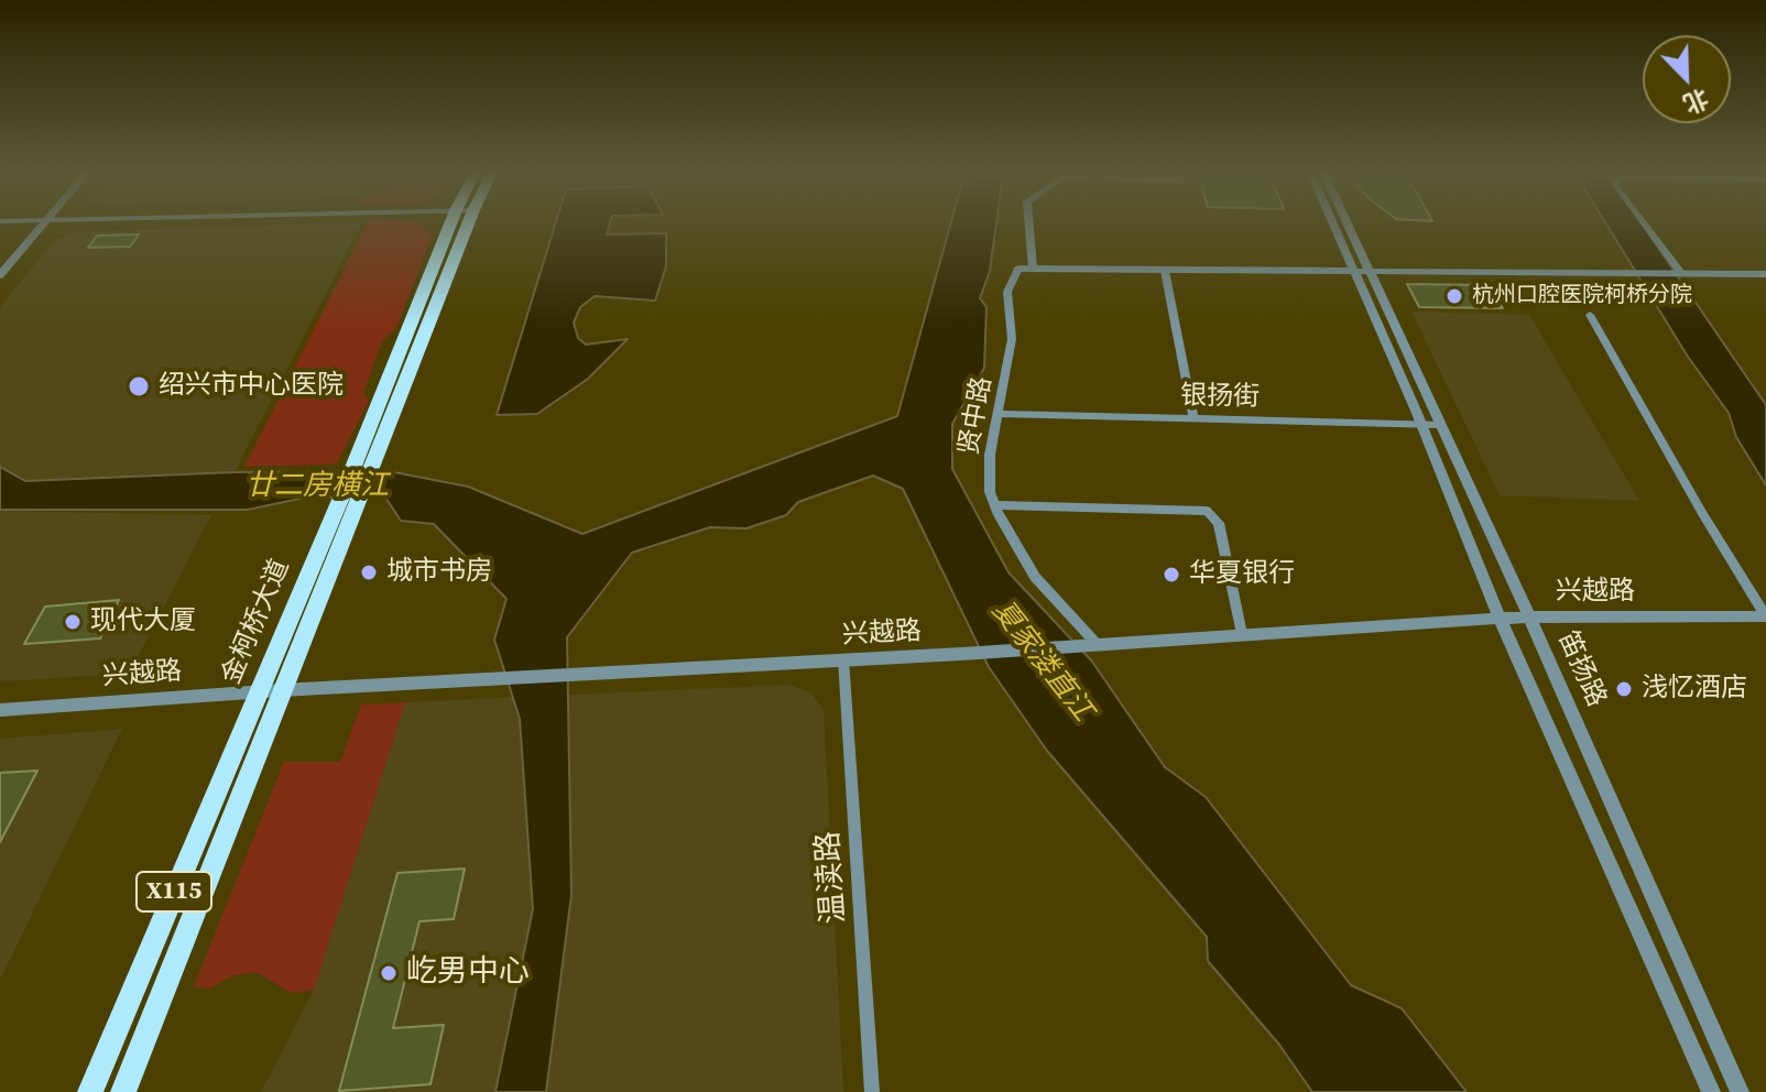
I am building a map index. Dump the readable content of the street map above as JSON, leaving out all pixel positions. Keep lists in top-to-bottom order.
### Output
{
  "streets": {
    "main road": ["金柯桥大道", "X115"],
    "street": [
      "银扬街",
      "贤中路",
      "兴越路",
      "笛扬路",
      "温渎路"
    ]
  },
  "crossings": [
    ["银扬街", "贤中路"],
    ["银扬街", "笛扬路"],
    ["贤中路", "兴越路"],
    ["兴越路", "金柯桥大道"],
    ["兴越路", "笛扬路"],
    ["兴越路", "温渎路"]
  ],
  "water": ["廿二房横江", "夏家溇直江"],
  "places": [
    "杭州口腔医院柯桥分院",
    "绍兴市中心医院",
    "城市书房",
    "华夏银行",
    "现代大厦",
    "浅忆酒店",
    "屹男中心"
  ],
  "north": "bottom right"
}
